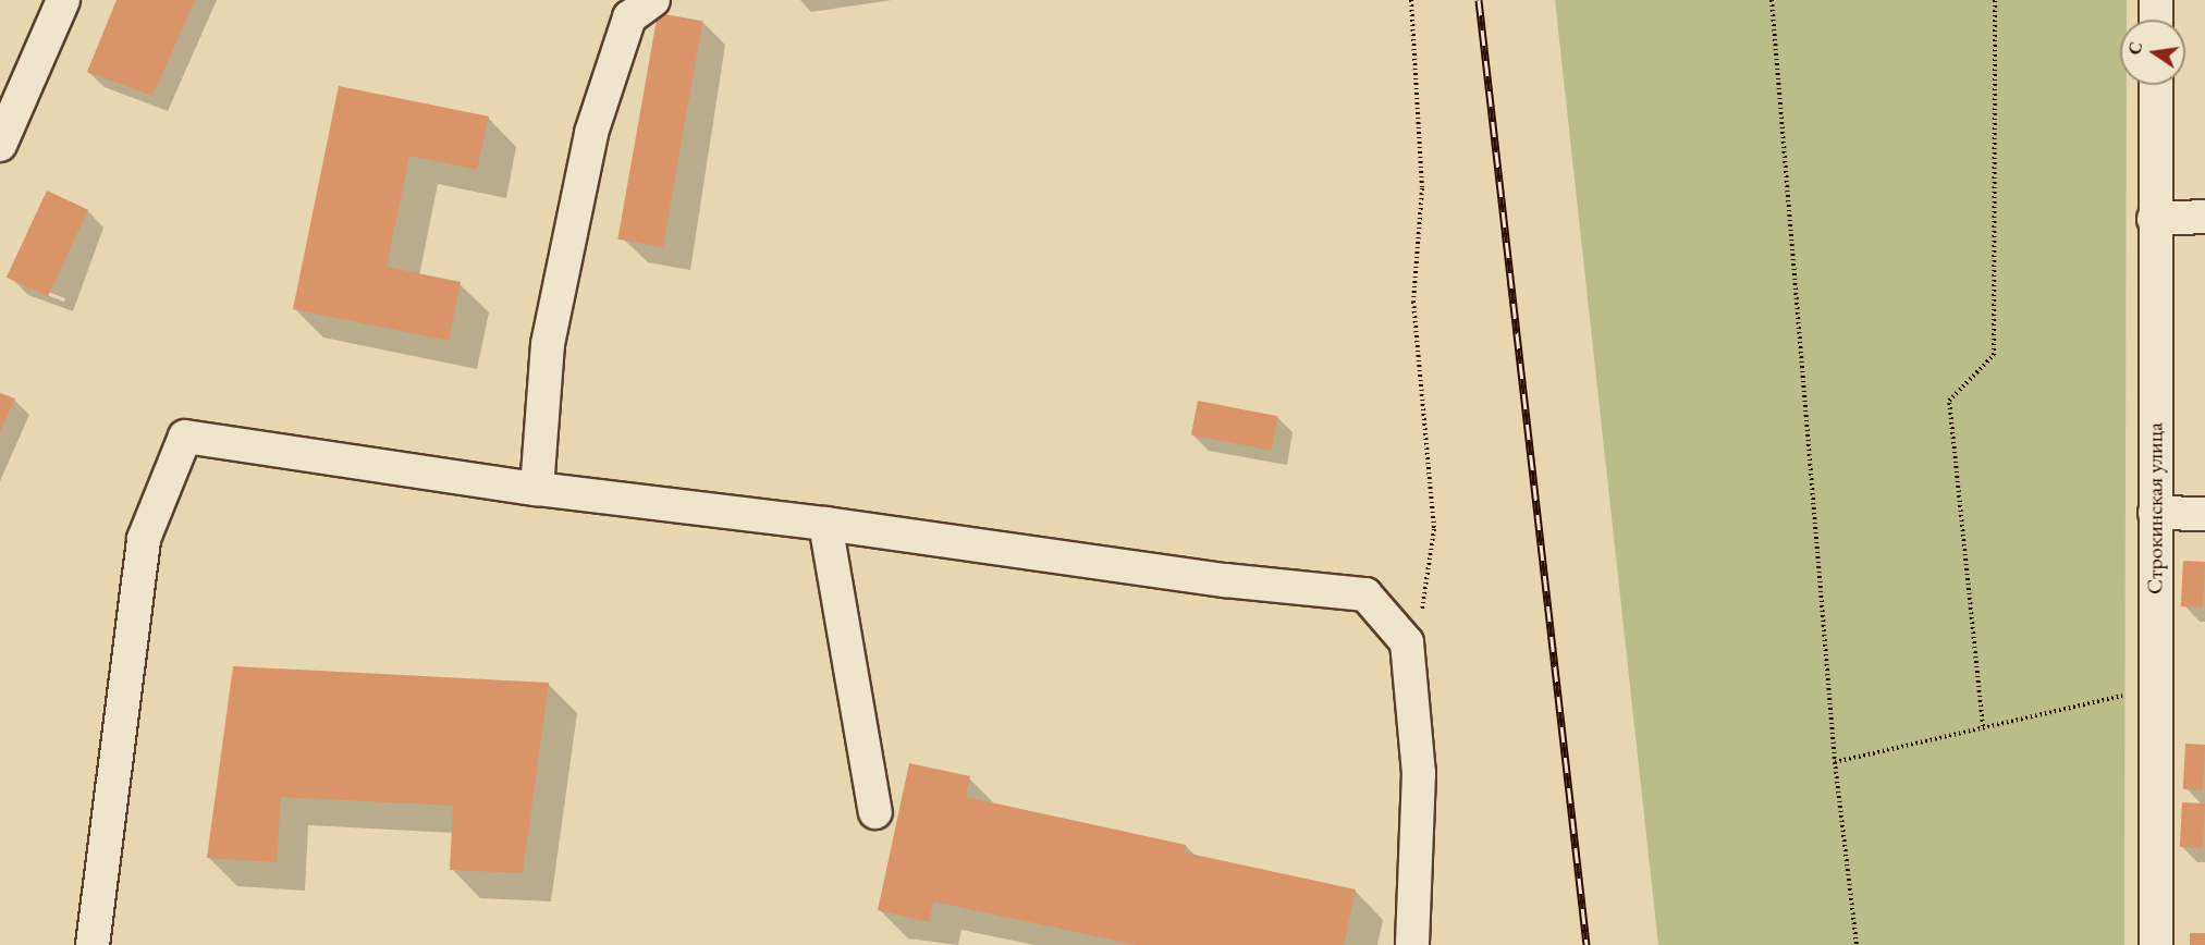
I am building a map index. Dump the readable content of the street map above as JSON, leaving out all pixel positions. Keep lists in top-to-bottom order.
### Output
{
  "streets": {
    "street": ["Строкинская улица"]
  },
  "north": "left"
}
